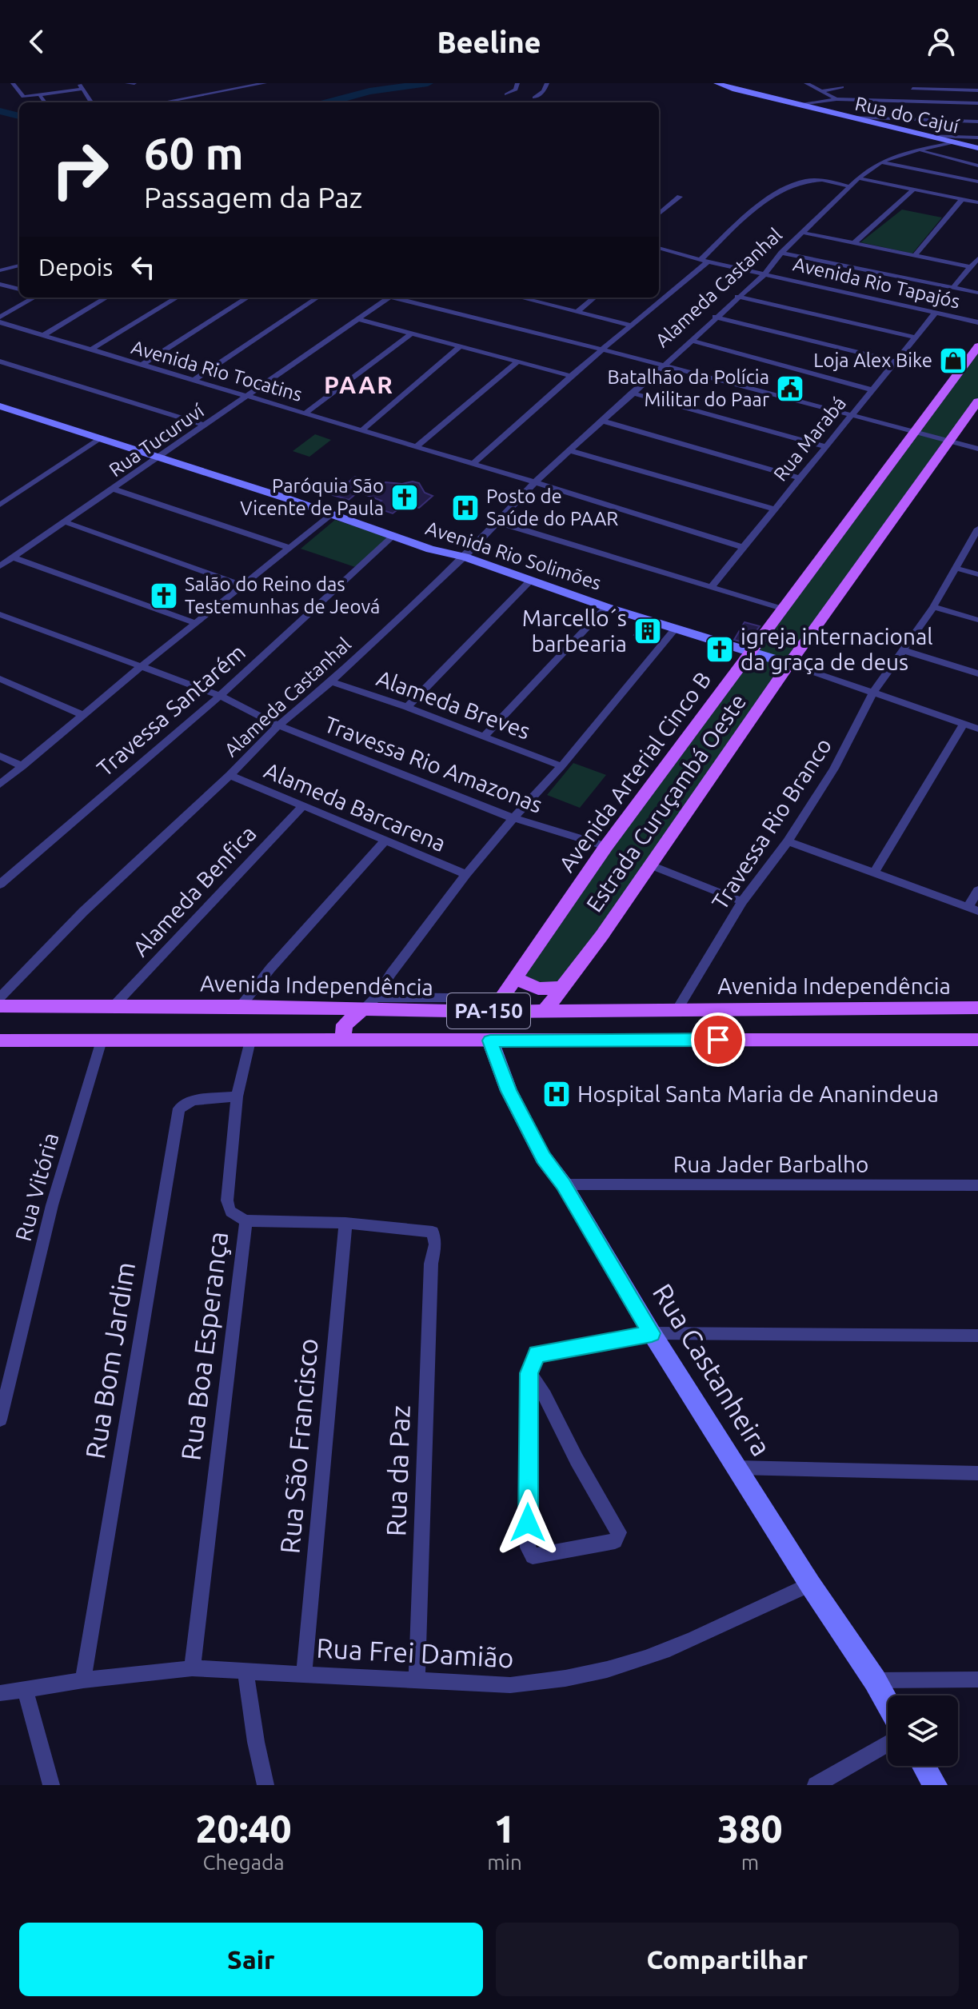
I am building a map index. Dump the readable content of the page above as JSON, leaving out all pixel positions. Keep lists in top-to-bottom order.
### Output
{
  "streets": {
    "main road": [
      "Rua do Cajuí",
      "Avenida Rio Solimões",
      "Avenida Arterial Cinco B",
      "Estrada Curuçambá Oeste",
      "Avenida Independência",
      "PA-150",
      "Rua Castanheira"
    ],
    "street": [
      "Avenida Rio Tapajós",
      "Alameda Castanhal",
      "Avenida Rio Tocatins",
      "Rua Marabá",
      "Rua Tucuruví",
      "Alameda Breves",
      "Travessa Santarém",
      "Travessa Rio Amazonas",
      "Alameda Barcarena",
      "Travessa Rio Branco",
      "Alameda Benfica",
      "Rua Jader Barbalho",
      "Rua Vitória",
      "Rua Boa Esperança",
      "Rua Bom Jardim",
      "Rua São Francisco",
      "Rua da Paz",
      "Rua Frei Damião"
    ]
  },
  "crossings": [
    ["Rua do Cajuí", "Alameda Castanhal"],
    ["Avenida Rio Tapajós", "Alameda Castanhal"],
    ["Avenida Rio Tapajós", "Rua Marabá"],
    ["Alameda Castanhal", "Avenida Rio Tocatins"],
    ["Alameda Castanhal", "Avenida Rio Solimões"],
    ["Alameda Castanhal", "Alameda Breves"],
    ["Alameda Castanhal", "Travessa Rio Amazonas"],
    ["Alameda Castanhal", "Alameda Barcarena"],
    ["Avenida Rio Tocatins", "Rua Marabá"],
    ["Avenida Rio Tocatins", "Rua Tucuruví"],
    ["Rua Tucuruví", "Avenida Rio Solimões"],
    ["Avenida Rio Solimões", "Travessa Santarém"],
    ["Avenida Rio Solimões", "Avenida Arterial Cinco B"],
    ["Avenida Rio Solimões", "Estrada Curuçambá Oeste"],
    ["Avenida Rio Solimões", "Travessa Rio Branco"],
    ["Travessa Santarém", "Travessa Rio Amazonas"],
    ["Travessa Rio Amazonas", "Avenida Arterial Cinco B"],
    ["Avenida Arterial Cinco B", "Avenida Independência"],
    ["Estrada Curuçambá Oeste", "Avenida Independência"],
    ["Alameda Barcarena", "Alameda Benfica"],
    ["Travessa Rio Branco", "Avenida Independência"],
    ["Alameda Benfica", "Avenida Independência"],
    ["PA-150", "Rua Vitória"],
    ["PA-150", "Rua Boa Esperança"],
    ["PA-150", "Rua Castanheira"],
    ["Rua Jader Barbalho", "Rua Castanheira"],
    ["Rua Boa Esperança", "Rua Bom Jardim"],
    ["Rua Boa Esperança", "Rua Frei Damião"],
    ["Rua Bom Jardim", "Rua Frei Damião"],
    ["Rua Castanheira", "Rua Frei Damião"],
    ["Rua São Francisco", "Rua da Paz"],
    ["Rua São Francisco", "Rua Frei Damião"],
    ["Rua da Paz", "Rua Frei Damião"]
  ],
  "districts": ["PAAR"],
  "places": {
    "shop": ["Loja Alex Bike"],
    "public building": ["Batalhão da Polícia Militar do Paar"],
    "church": ["Paróquia São Vicente de Paula", "Salão do Reino das Testemunhas de Jeová", "igreja internacional da graça de deus"],
    "hospital": ["Posto de Saúde do PAAR", "Hospital Santa Maria de Ananindeua"],
    "building": ["Marcello´s barbearia"]
  },
  "page": {
    "header": "Beeline",
    "turn": ["60 m", "Passagem da Paz"],
    "then": "Depois",
    "eta": [
      "20:40",
      "Chegada",
      "1",
      "min",
      "380",
      "m"
    ],
    "buttons": ["Sair", "Compartilhar"]
  }
}
